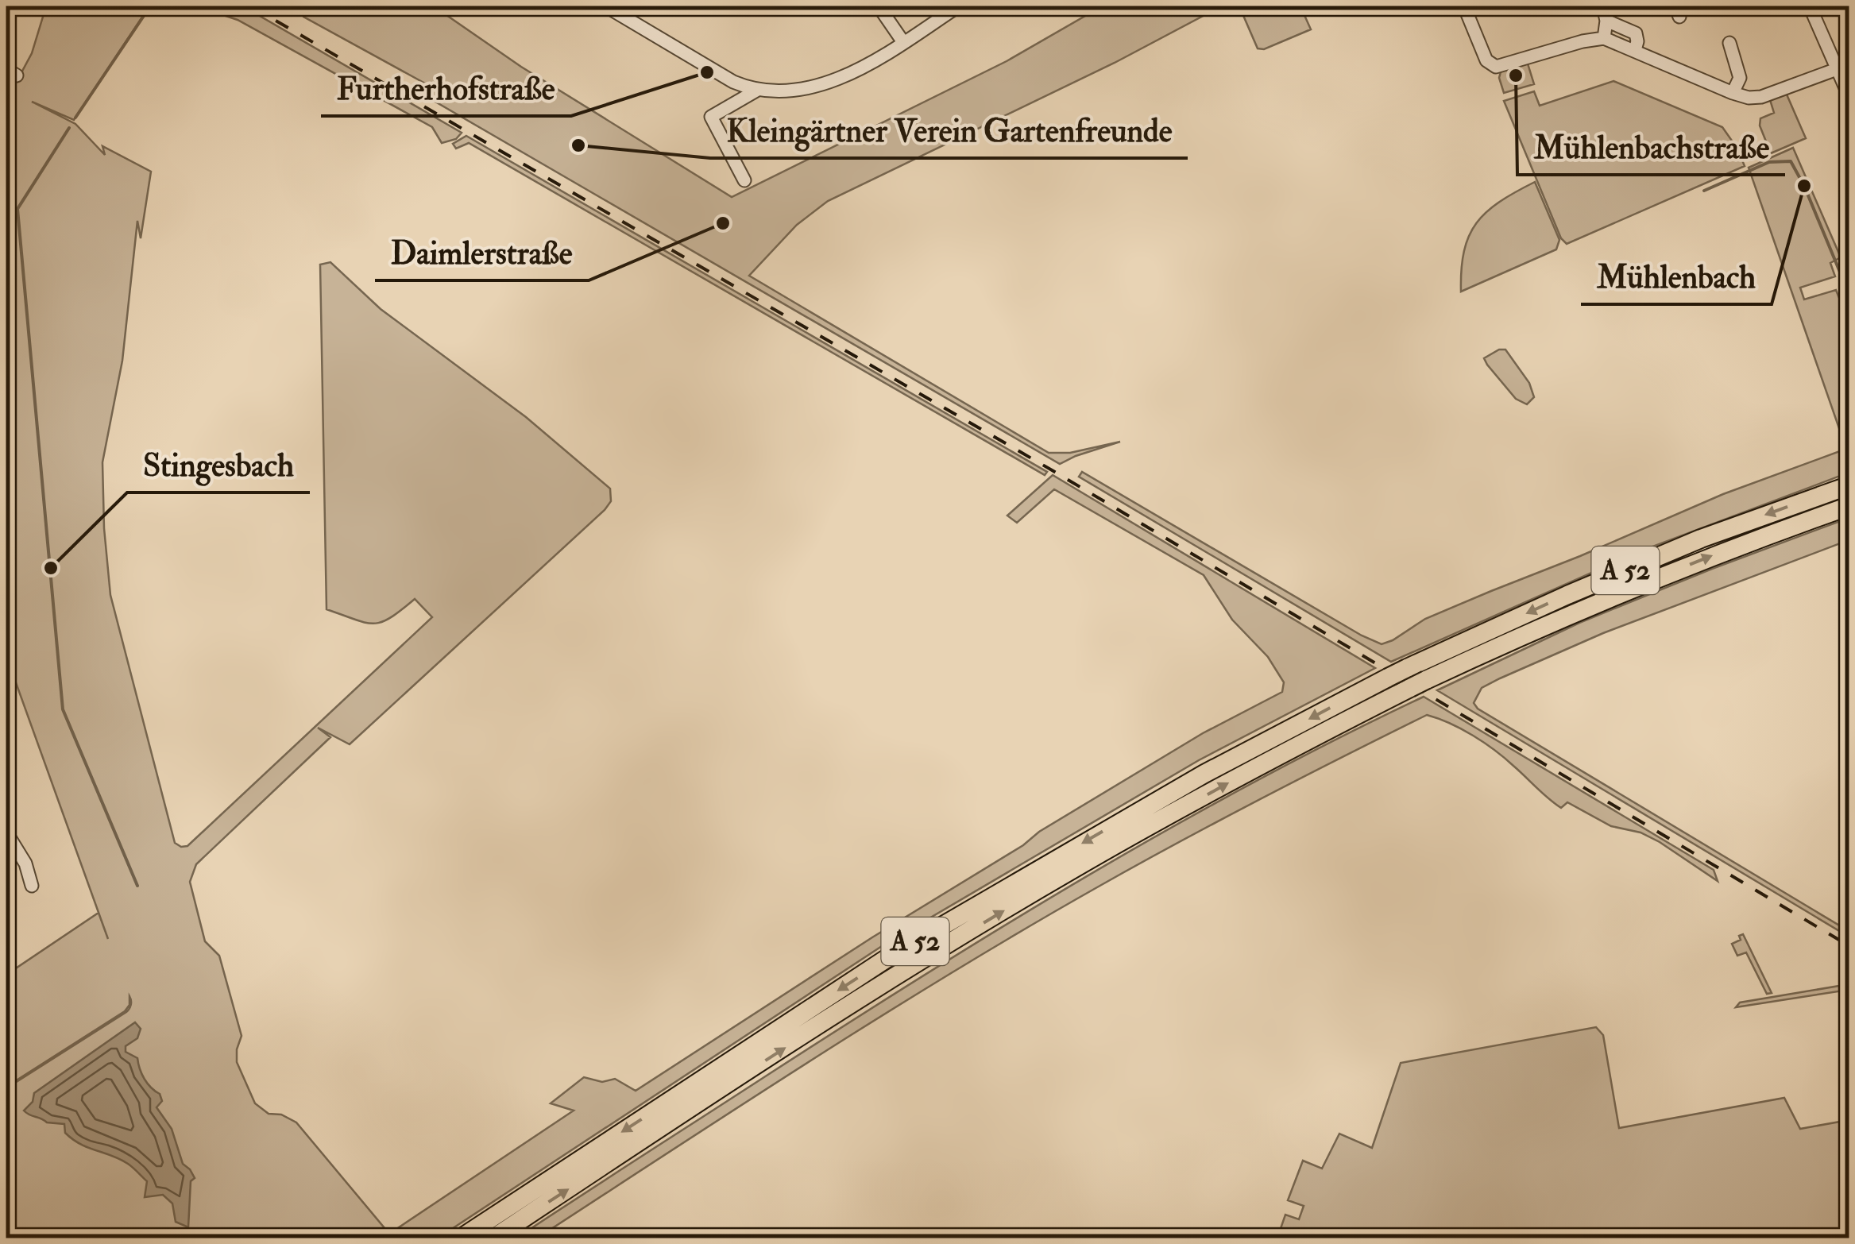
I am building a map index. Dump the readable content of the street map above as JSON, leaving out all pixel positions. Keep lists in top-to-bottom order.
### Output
{
  "streets": {
    "highway": ["A 52"]
  },
  "places": [
    "Furtherhofstraße",
    "Mühlenbachstraße",
    "Kleingärtner Verein Gartenfreunde",
    "Mühlenbach",
    "Daimlerstraße",
    "Stingesbach"
  ]
}
